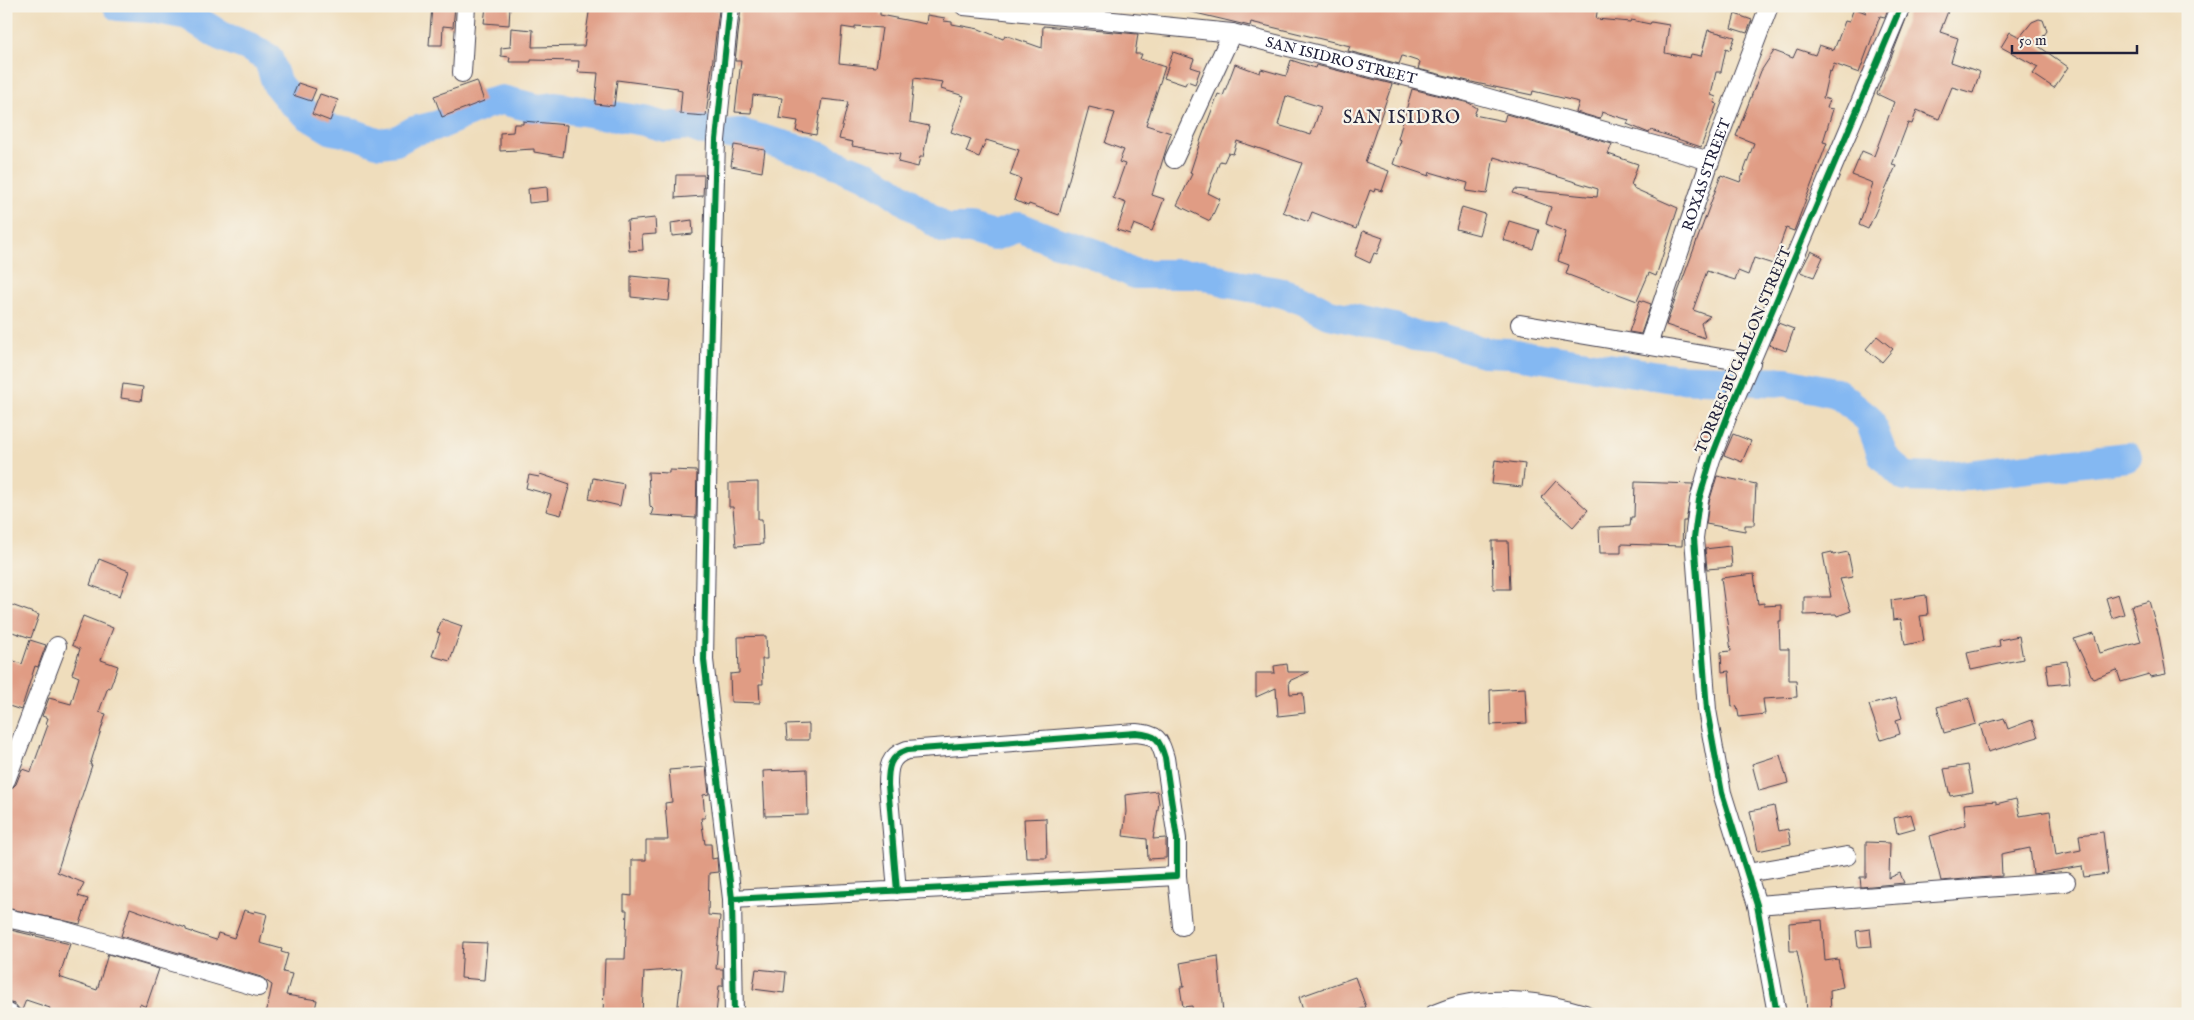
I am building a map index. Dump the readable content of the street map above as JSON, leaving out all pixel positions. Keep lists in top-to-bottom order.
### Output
{
  "streets": {
    "street": ["SAN ISIDRO STREET", "ROXAS STREET", "TORRES BUGALLON STREET"]
  },
  "crossings": [
    ["SAN ISIDRO STREET", "ROXAS STREET"]
  ],
  "districts": ["SAN ISIDRO"],
  "scale_bar": "50 m"
}
